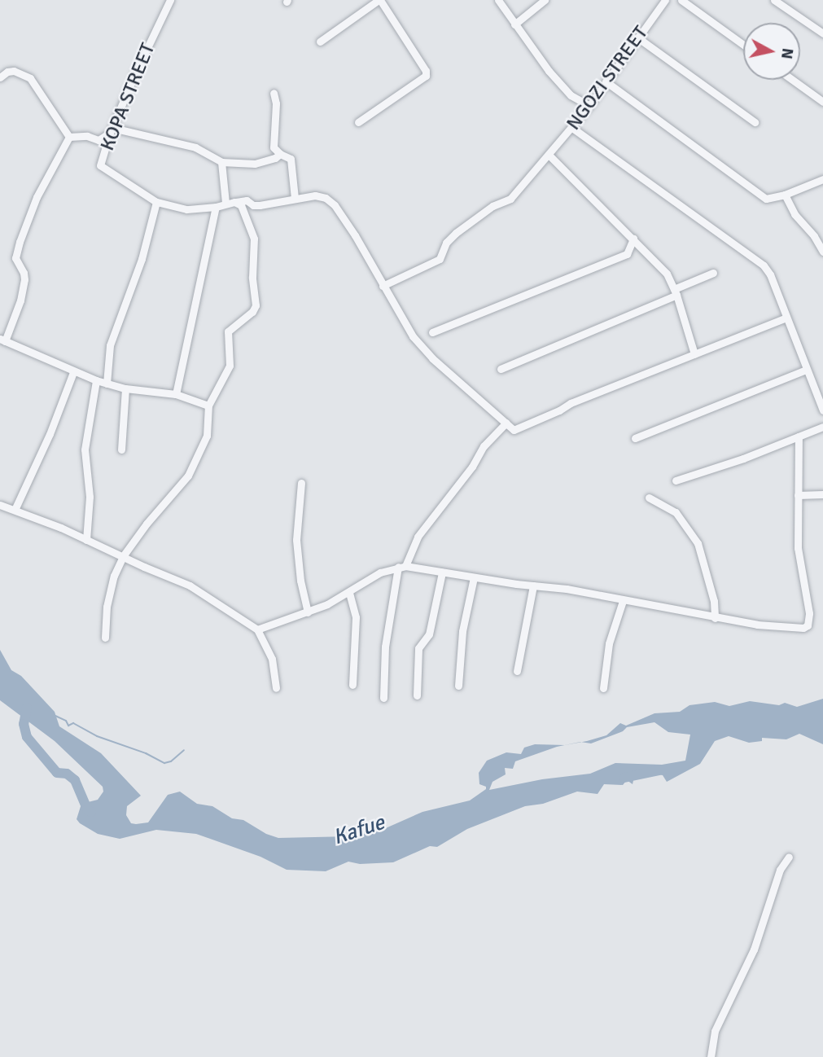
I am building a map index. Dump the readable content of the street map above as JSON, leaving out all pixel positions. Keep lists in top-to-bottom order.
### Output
{
  "streets": {
    "street": ["NGOZI STREET", "KOPA STREET"]
  },
  "water": ["Kafue"],
  "north": "right"
}
